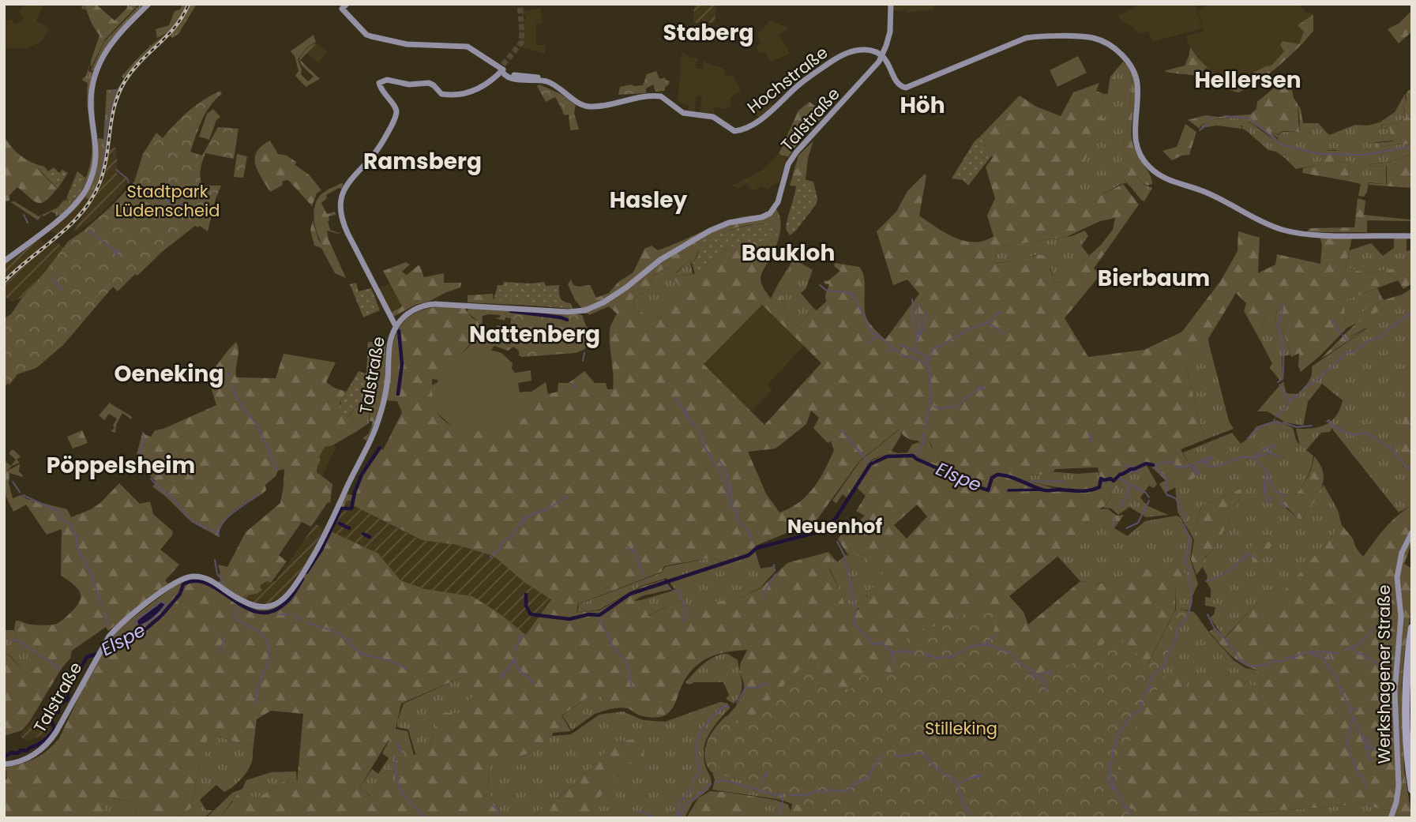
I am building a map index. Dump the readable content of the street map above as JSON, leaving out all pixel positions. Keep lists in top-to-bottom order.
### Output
{
  "streets": {
    "main road": ["Hochstraße", "Talstraße", "Werkshagener Straße"]
  },
  "crossings": [
    ["Hochstraße", "Talstraße"]
  ],
  "districts": [
    "Staberg",
    "Hellersen",
    "Höh",
    "Ramsberg",
    "Hasley",
    "Baukloh",
    "Bierbaum",
    "Nattenberg",
    "Oeneking",
    "Pöppelsheim",
    "Neuenhof"
  ],
  "water": ["Elspe"],
  "parks": ["Stadtpark Lüdenscheid", "Stilleking"]
}
